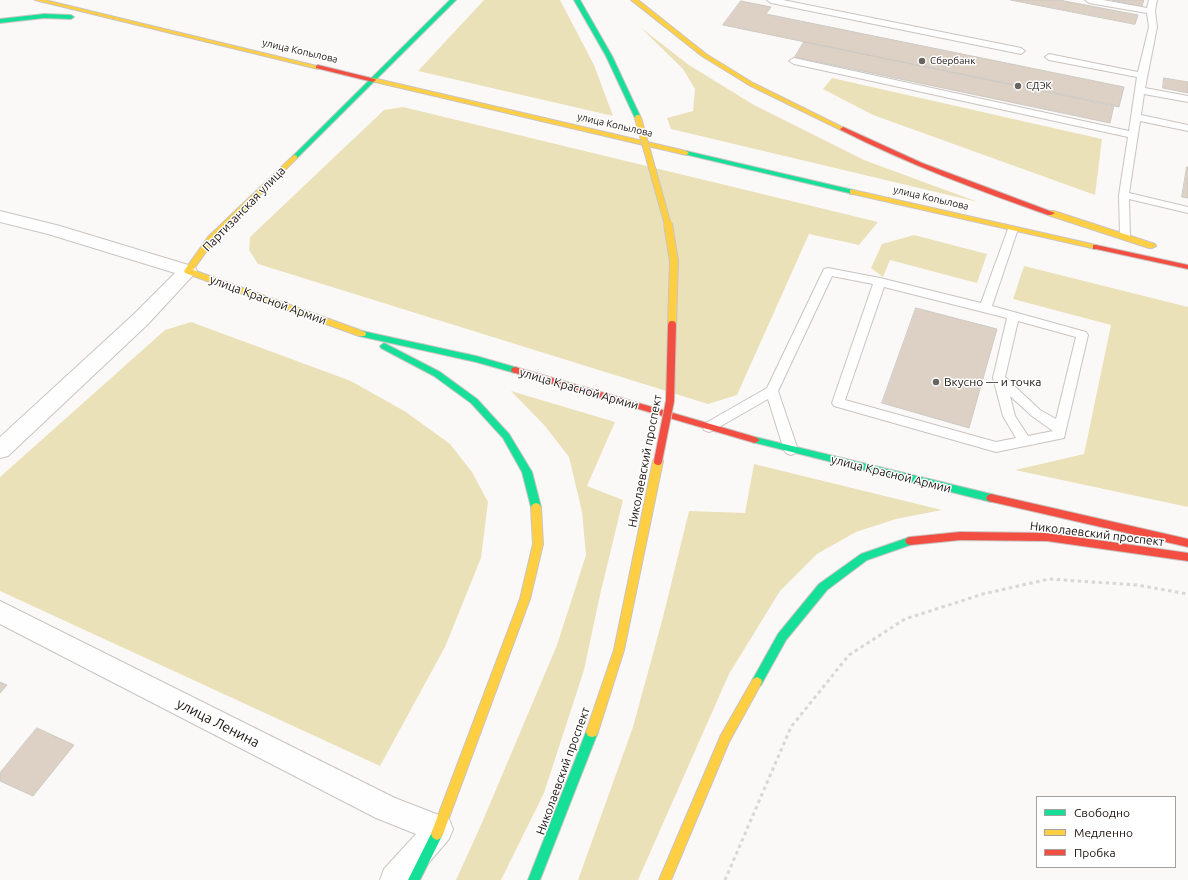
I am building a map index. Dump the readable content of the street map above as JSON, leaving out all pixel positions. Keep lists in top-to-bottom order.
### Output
{
  "streets": {
    "main road": [
      "улица Копылова",
      "Партизанская улица",
      "улица Красной Армии",
      "Николаевский проспект"
    ],
    "street": ["улица Ленина"]
  },
  "crossings": [
    ["улица Копылова", "Партизанская улица"],
    ["Партизанская улица", "улица Красной Армии"]
  ],
  "places": ["Сбербанк", "СДЭК", "Вкусно — и точка"],
  "legend": ["Свободно", "Медленно", "Пробка"]
}
